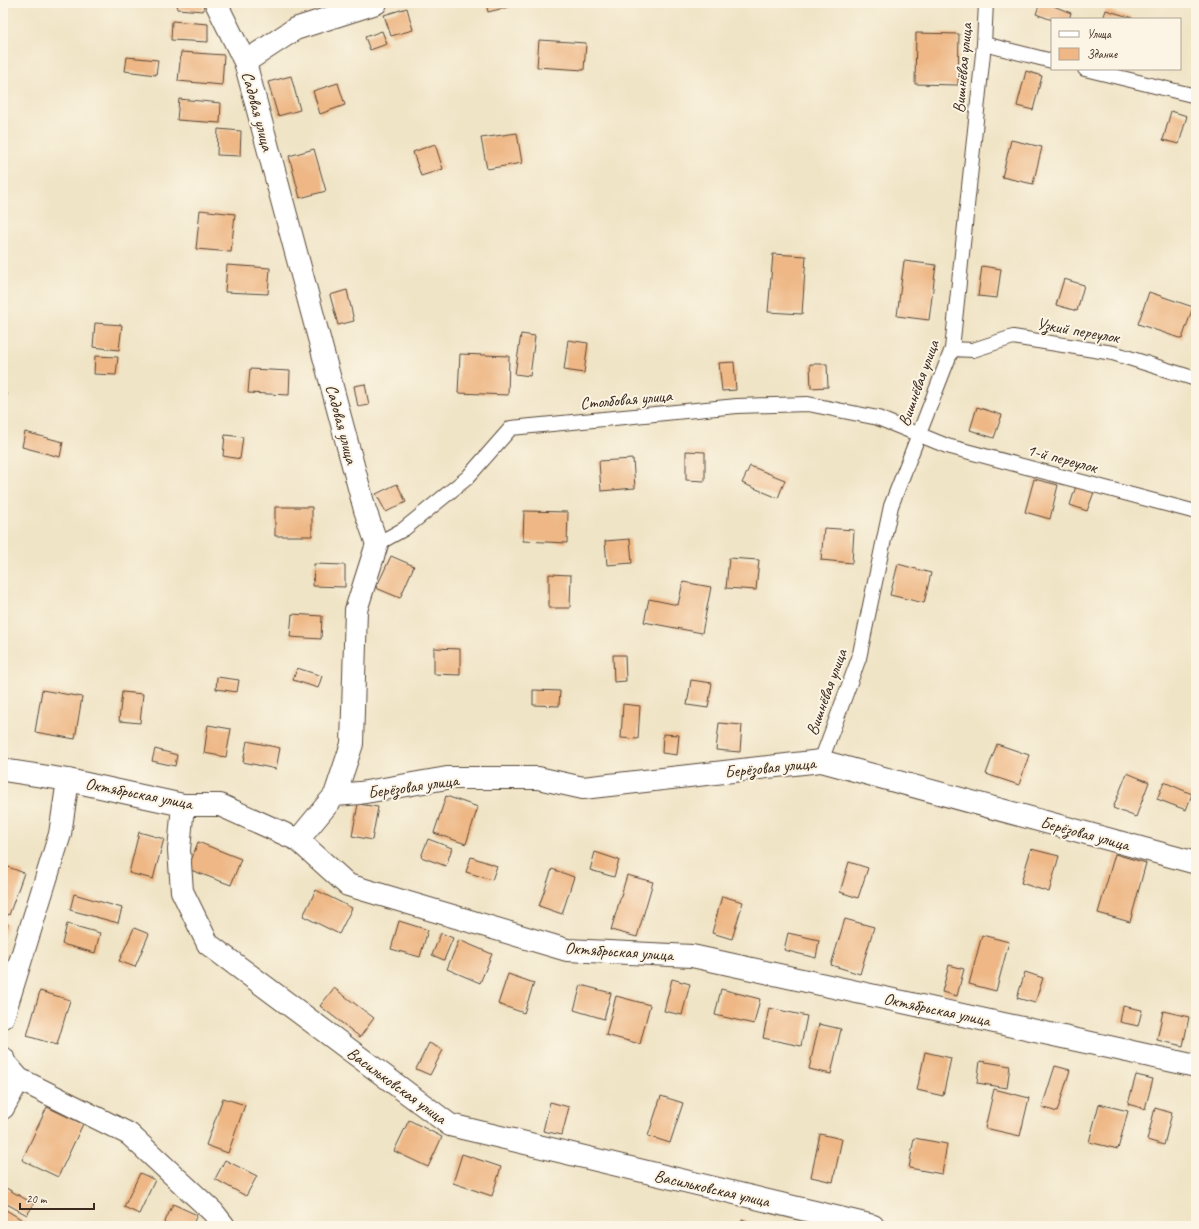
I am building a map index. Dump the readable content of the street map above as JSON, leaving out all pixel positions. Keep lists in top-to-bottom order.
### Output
{
  "streets": {
    "street": [
      "Садовая улица",
      "Берёзовая улица",
      "Октябрьская улица",
      "Васильковская улица"
    ],
    "lane": [
      "Вишнёвая улица",
      "Узкий переулок",
      "Столбовая улица",
      "1-й переулок"
    ]
  },
  "crossings": [
    ["Вишнёвая улица", "Узкий переулок"],
    ["Вишнёвая улица", "Столбовая улица"],
    ["Вишнёвая улица", "1-й переулок"],
    ["Вишнёвая улица", "Берёзовая улица"],
    ["Садовая улица", "Столбовая улица"],
    ["Столбовая улица", "1-й переулок"],
    ["Октябрьская улица", "Васильковская улица"]
  ],
  "legend": ["Улица", "Здание"],
  "scale_bar": "20 m"
}
